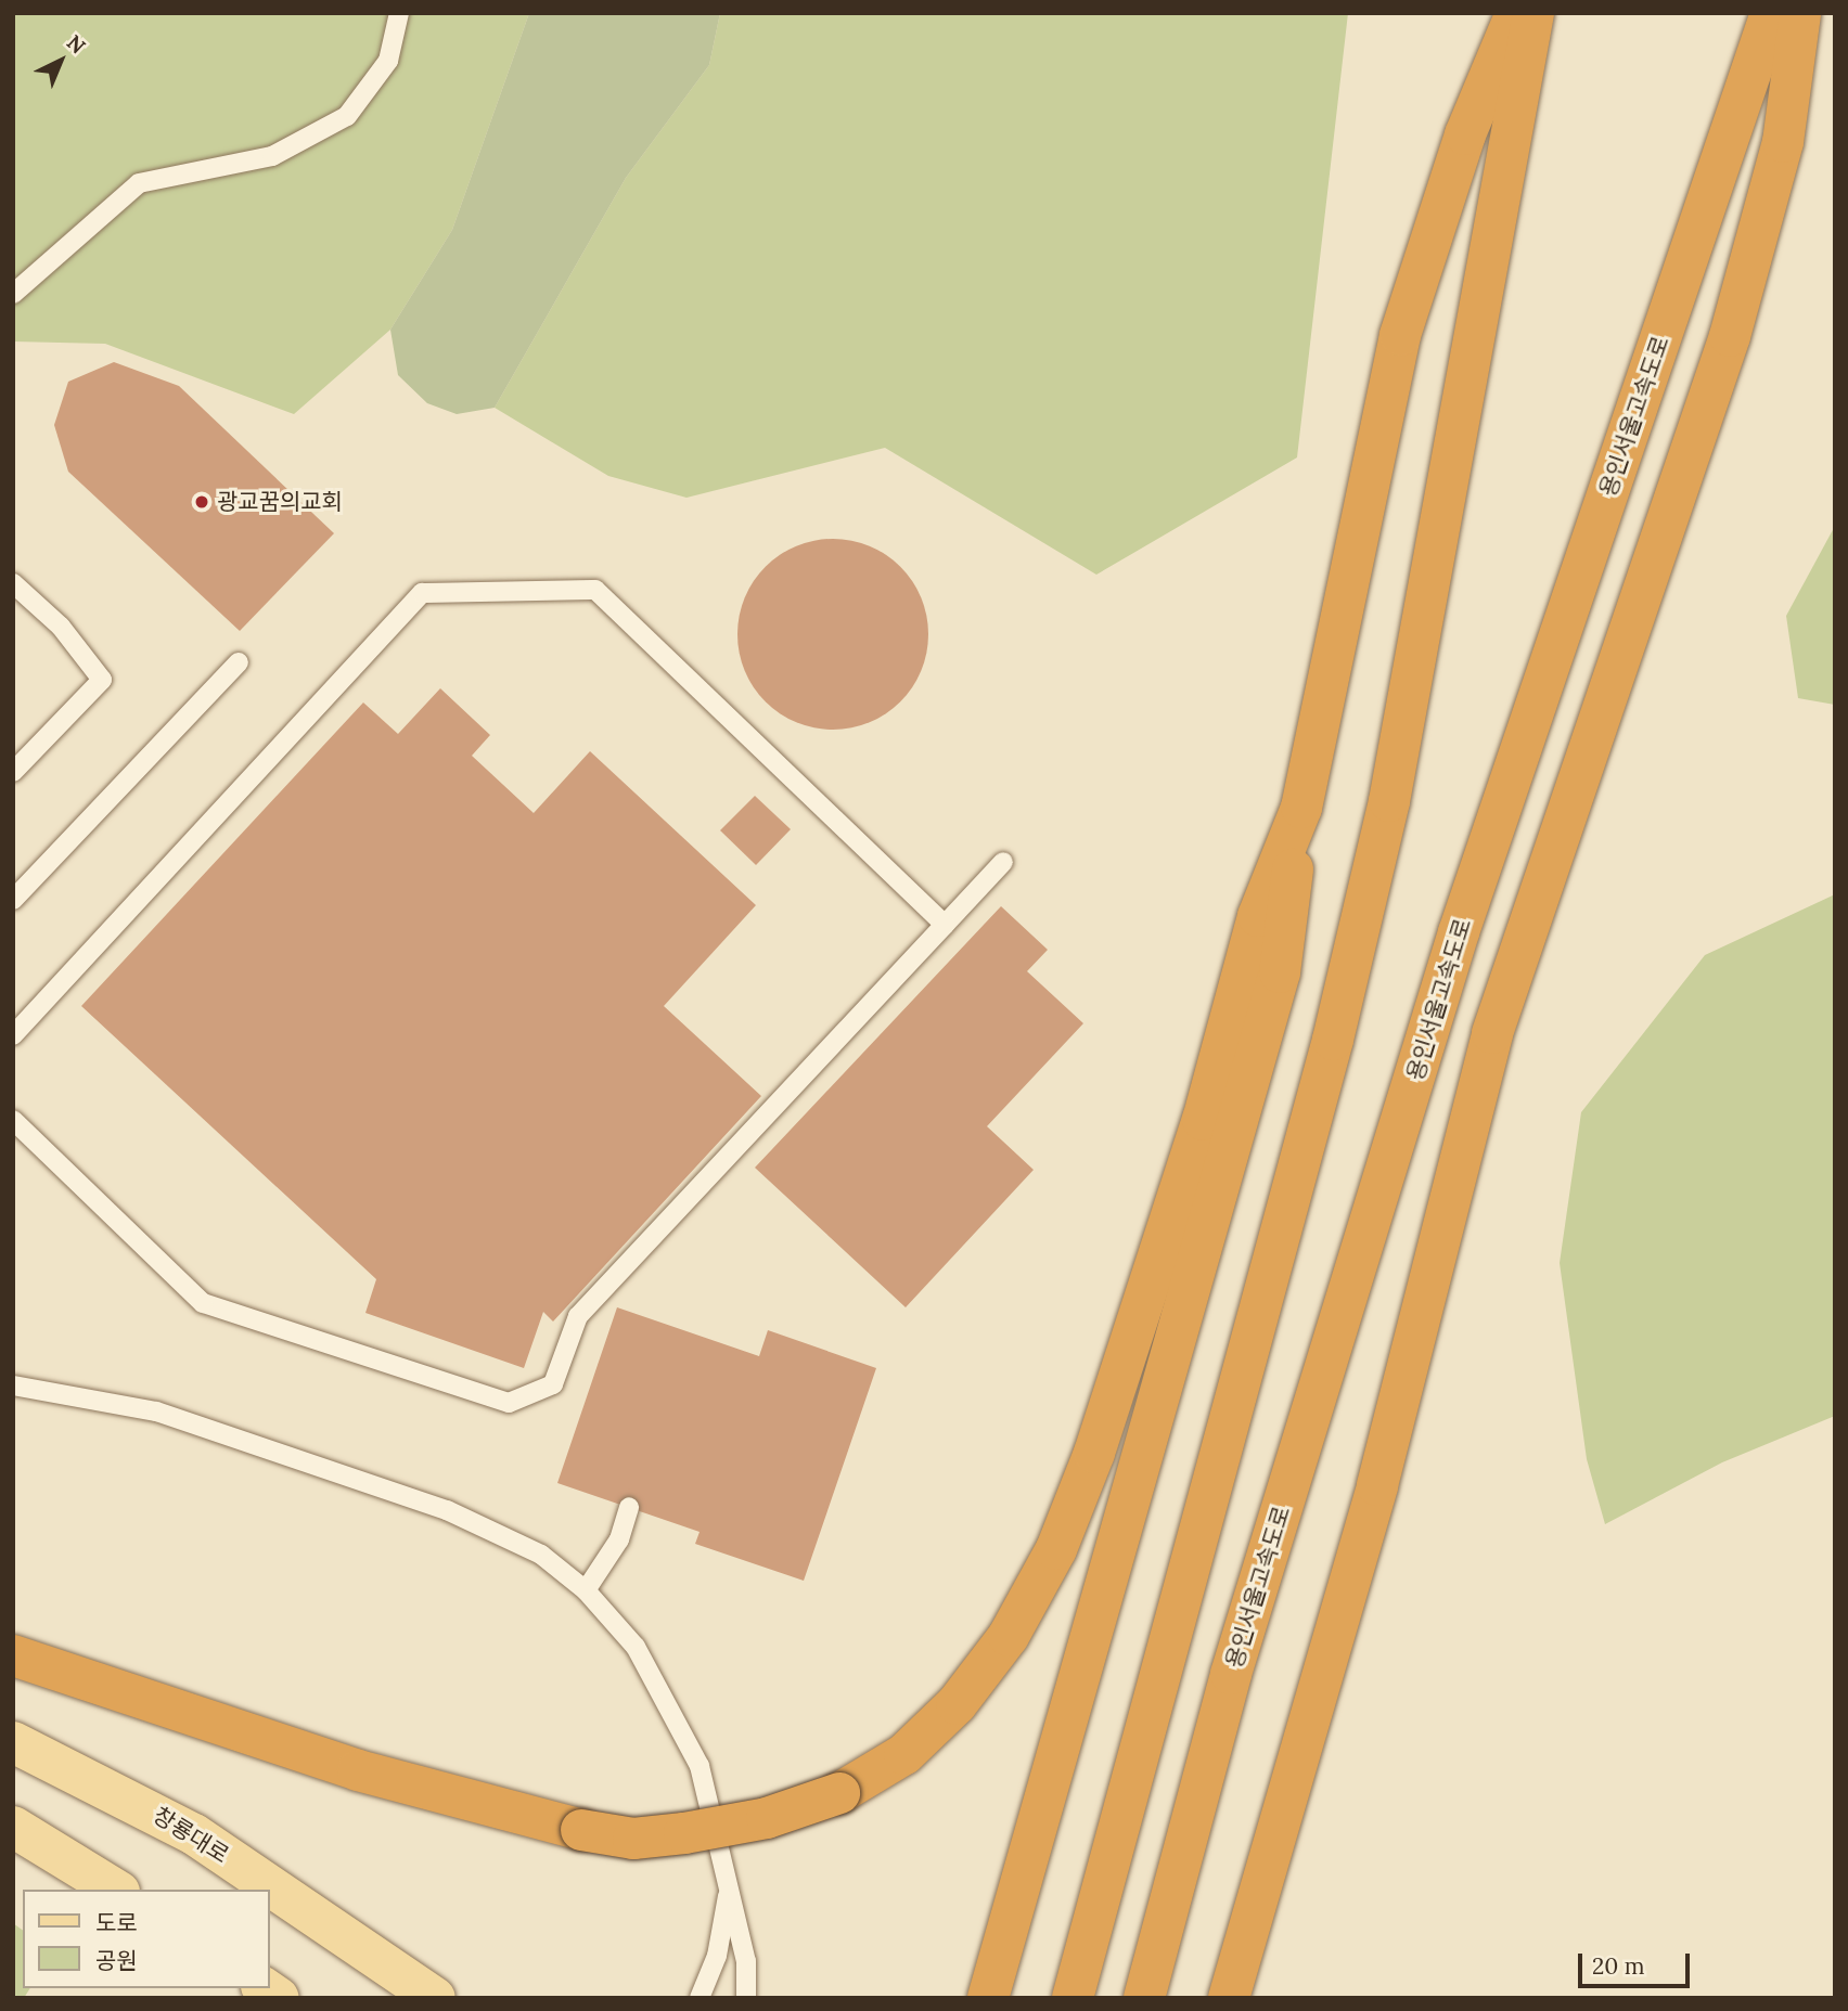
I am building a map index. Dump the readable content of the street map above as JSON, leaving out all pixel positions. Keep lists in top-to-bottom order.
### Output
{
  "streets": {
    "highway": ["용인서울고속도로"],
    "main road": ["창룡대로"]
  },
  "places": ["광교꿈의교회"],
  "legend": ["도로", "공원"],
  "scale_bar": "20 m",
  "north": "top right"
}
